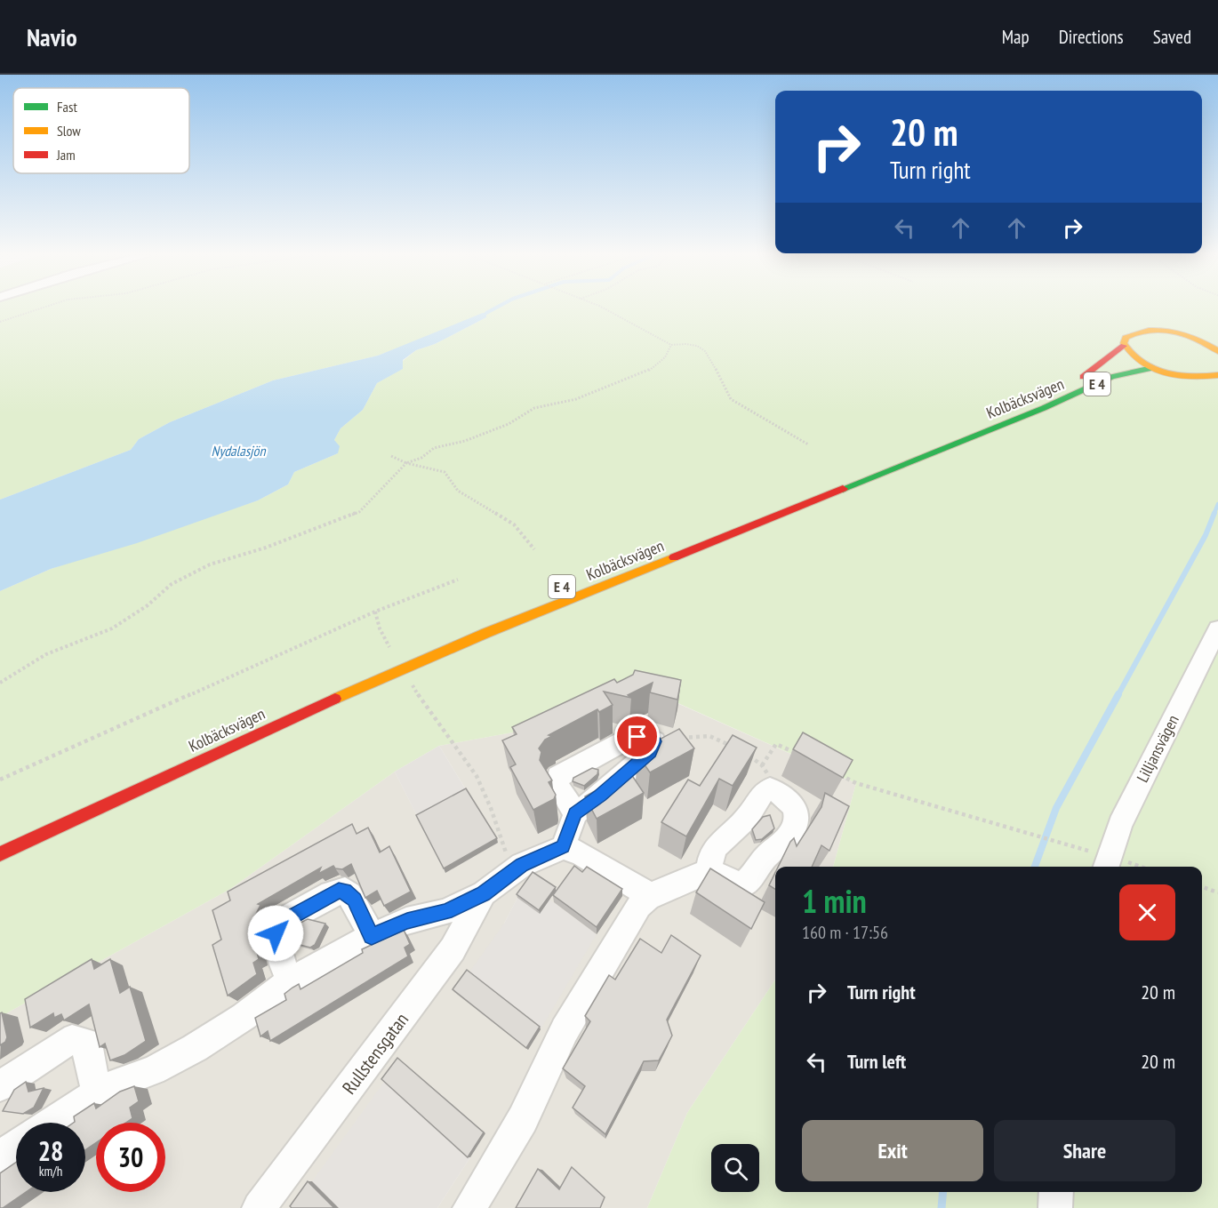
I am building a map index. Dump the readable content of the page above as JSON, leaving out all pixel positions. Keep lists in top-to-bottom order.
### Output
{
  "streets": {
    "highway": ["E 4", "Kolbäcksvägen"],
    "street": ["Lilljansvägen", "Rullstensgatan"]
  },
  "crossings": [
    ["E 4", "Kolbäcksvägen"]
  ],
  "water": ["Nydalasjön"],
  "legend": ["Fast", "Slow", "Jam"],
  "page": {
    "header": "Navio",
    "nav": ["Map", "Directions", "Saved"],
    "turn": ["20 m", "Turn right"],
    "heading": ["1 min", "160 m · 17:56"],
    "list": [
      {
        "name": "Turn right",
        "value": "20 m"
      },
      {
        "name": "Turn left",
        "value": "20 m"
      }
    ],
    "buttons": ["Exit", "Share"],
    "speed": "28 km/h",
    "limit": "30"
  }
}
